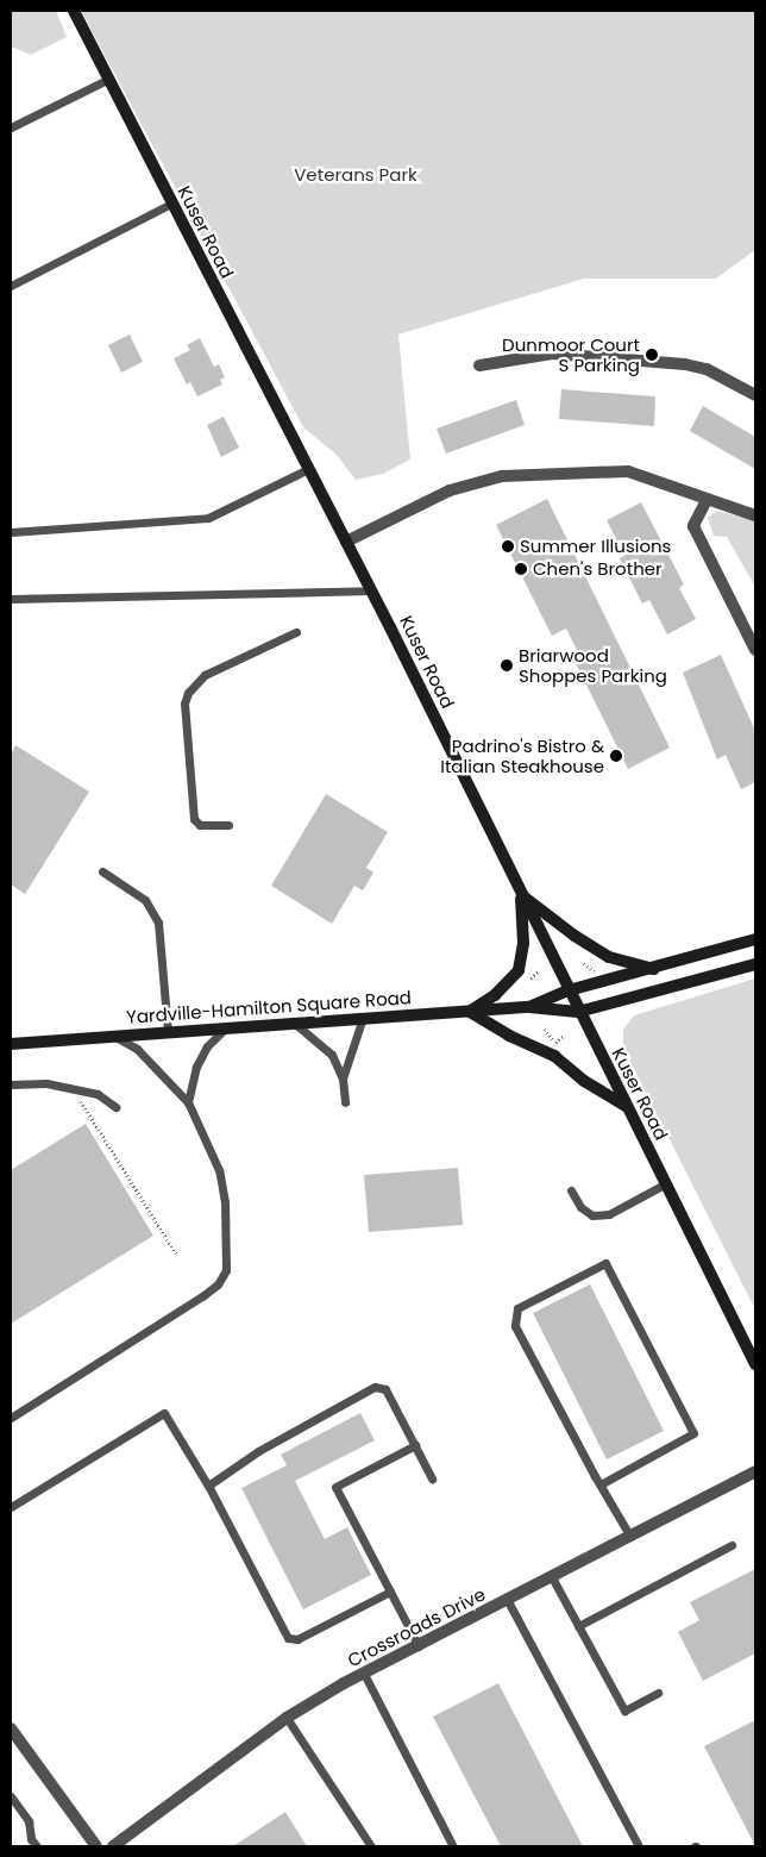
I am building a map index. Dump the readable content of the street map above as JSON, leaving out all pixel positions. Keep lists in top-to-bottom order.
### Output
{
  "streets": {
    "street": ["Kuser Road", "Yardville-Hamilton Square Road", "Crossroads Drive"]
  },
  "crossings": [
    ["Kuser Road", "Yardville-Hamilton Square Road"]
  ],
  "parks": ["Veterans Park"],
  "places": [
    "Dunmoor Court S Parking",
    "Summer Illusions",
    "Chen's Brother",
    "Briarwood Shoppes Parking",
    "Padrino's Bistro & Italian Steakhouse"
  ]
}
